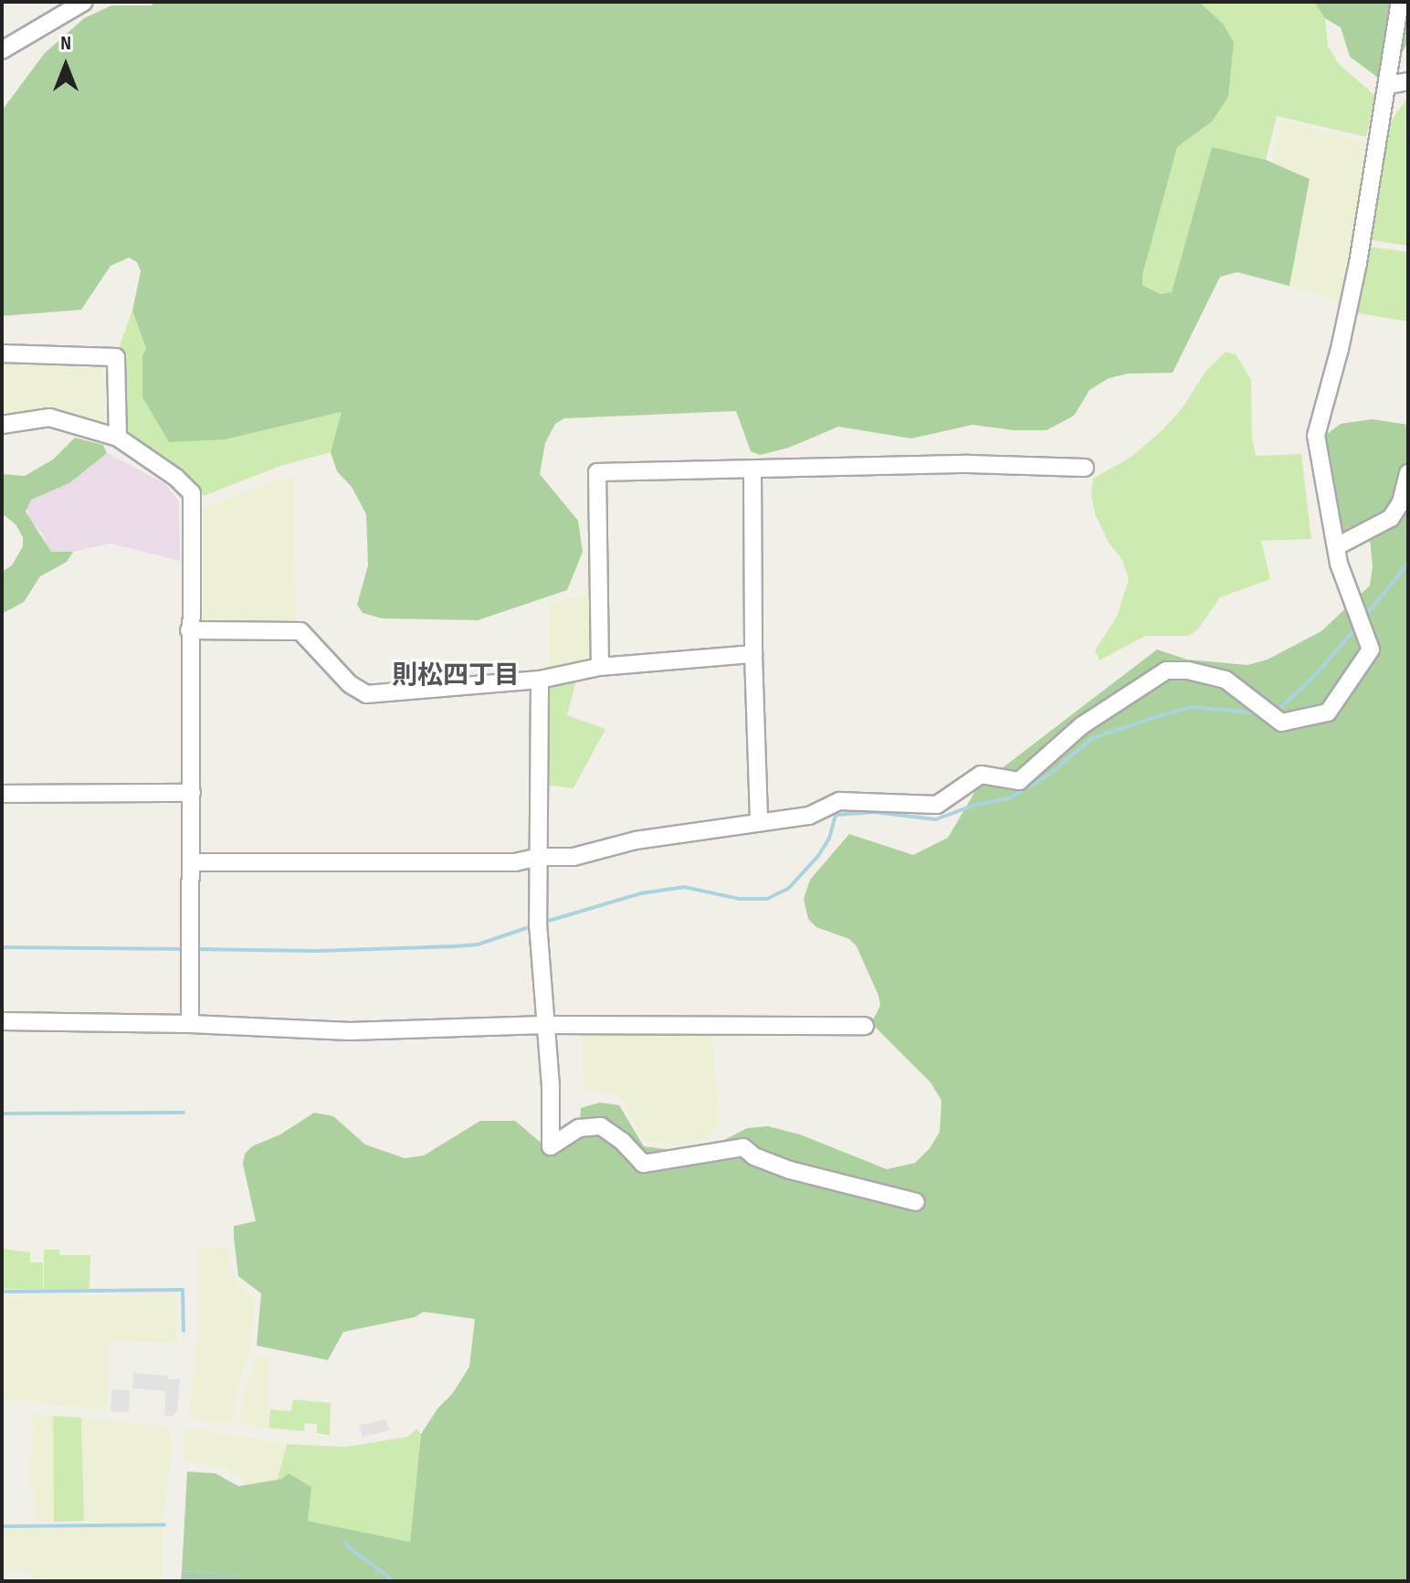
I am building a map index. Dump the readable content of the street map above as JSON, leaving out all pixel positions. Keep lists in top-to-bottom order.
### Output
{
  "districts": ["則松四丁目"],
  "north": "top"
}
